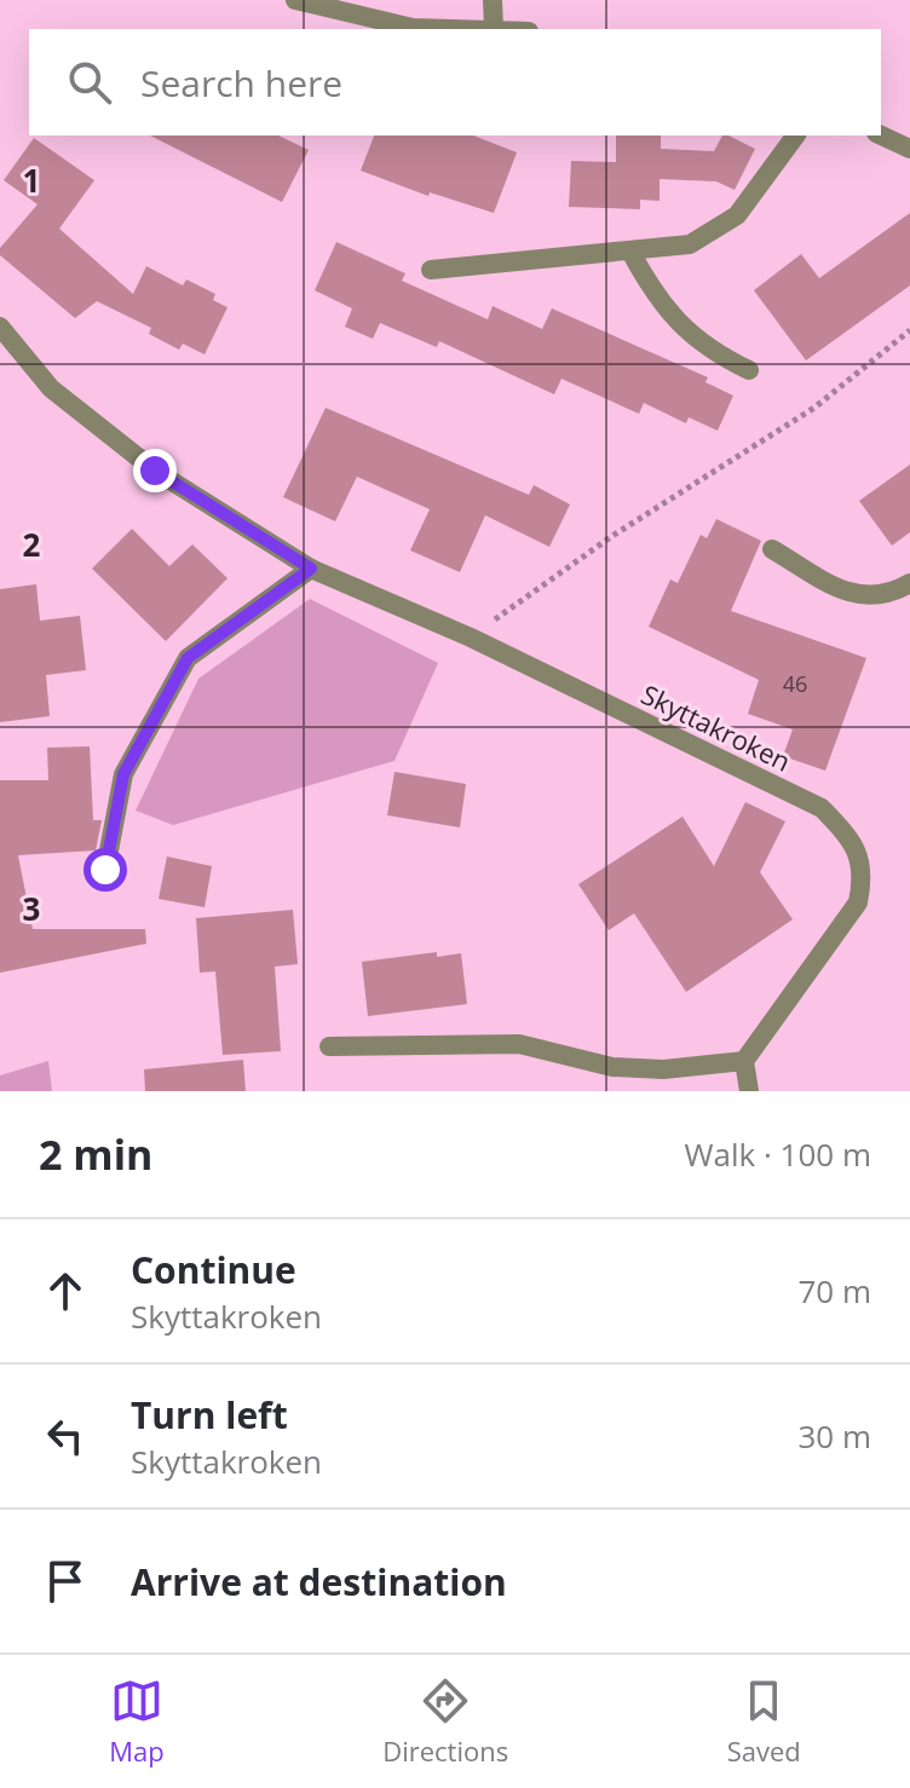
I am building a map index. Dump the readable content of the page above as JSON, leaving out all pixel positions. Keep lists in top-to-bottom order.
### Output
{
  "streets": {
    "street": ["Skyttakroken"]
  },
  "house_numbers": ["46"],
  "page": {
    "search": "Search here",
    "heading": ["2 min", "Walk · 100 m"],
    "list": [
      ["Continue", "Skyttakroken", "70 m"],
      ["Turn left", "Skyttakroken", "30 m"],
      "Arrive at destination"
    ],
    "nav": ["Map", "Directions", "Saved"]
  },
  "grid": {
    "rows": ["1", "2", "3"]
  }
}
